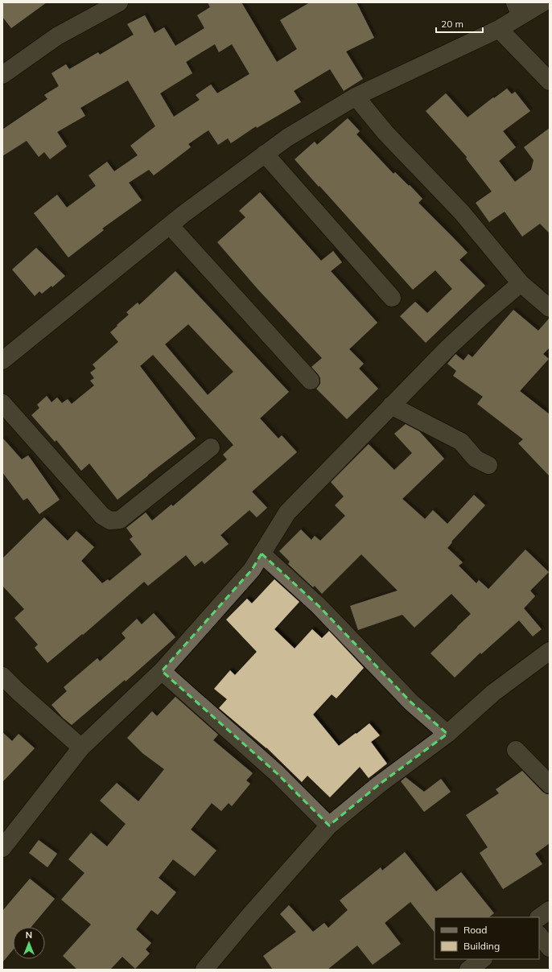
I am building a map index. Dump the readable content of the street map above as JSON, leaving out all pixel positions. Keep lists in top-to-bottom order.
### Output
{
  "legend": ["Road", "Building"],
  "scale_bar": "20 m",
  "north": "top"
}
